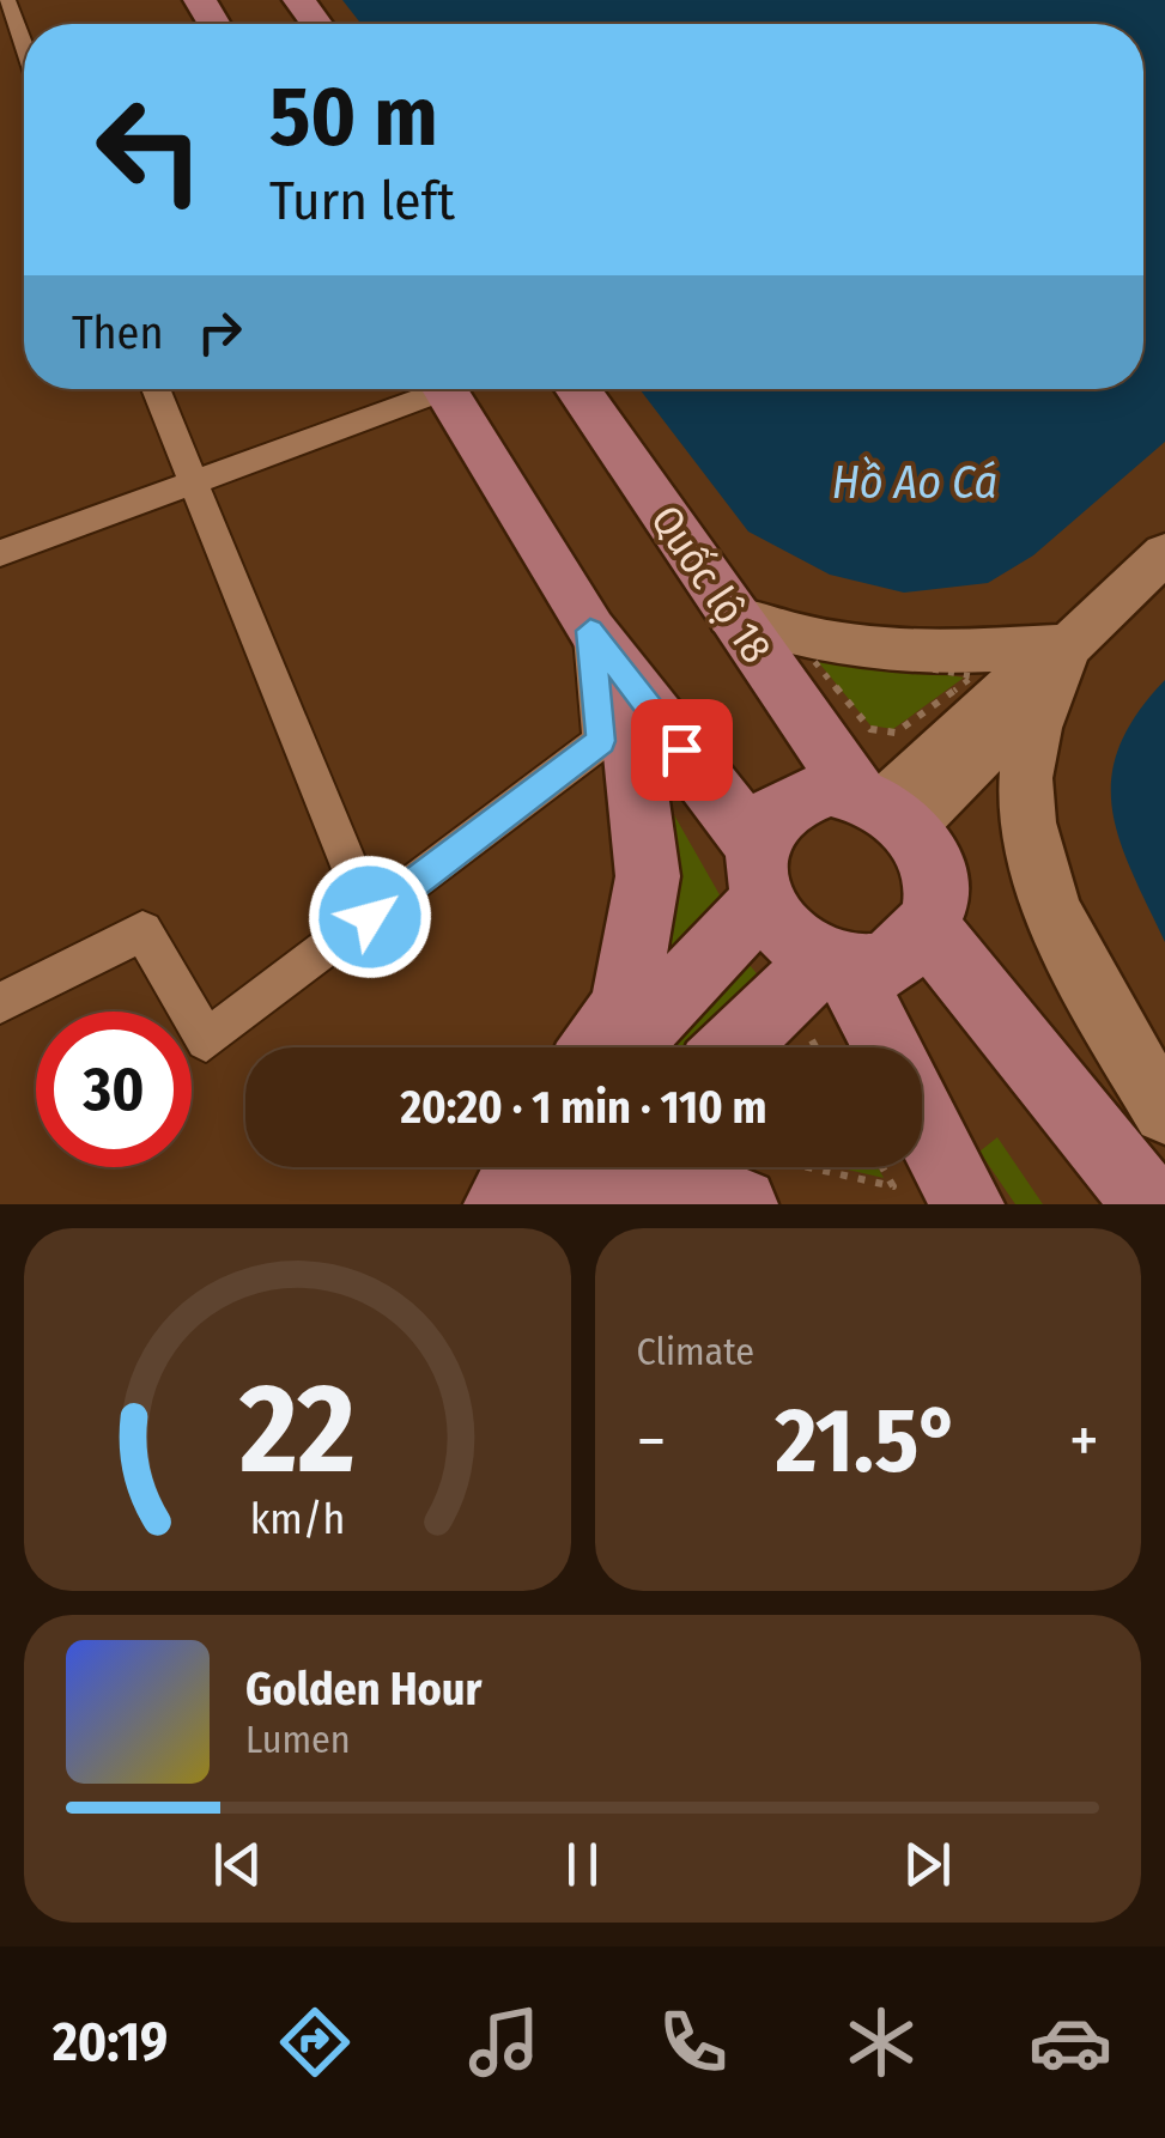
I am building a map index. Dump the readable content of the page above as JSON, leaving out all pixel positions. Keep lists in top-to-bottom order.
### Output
{
  "streets": {
    "main road": ["Quốc lộ 18"]
  },
  "water": ["Hồ Ao Cá"],
  "page": {
    "turn": ["50 m", "Turn left"],
    "then": "Then",
    "limit": "30",
    "trip": "20:20 · 1 min · 110 m",
    "tile": "Climate",
    "heat": ["−", "21.5°", "+"],
    "song": ["Golden Hour", "Lumen"],
    "tabs": "20:19",
    "gauge": ["22", "km/h"]
  }
}
